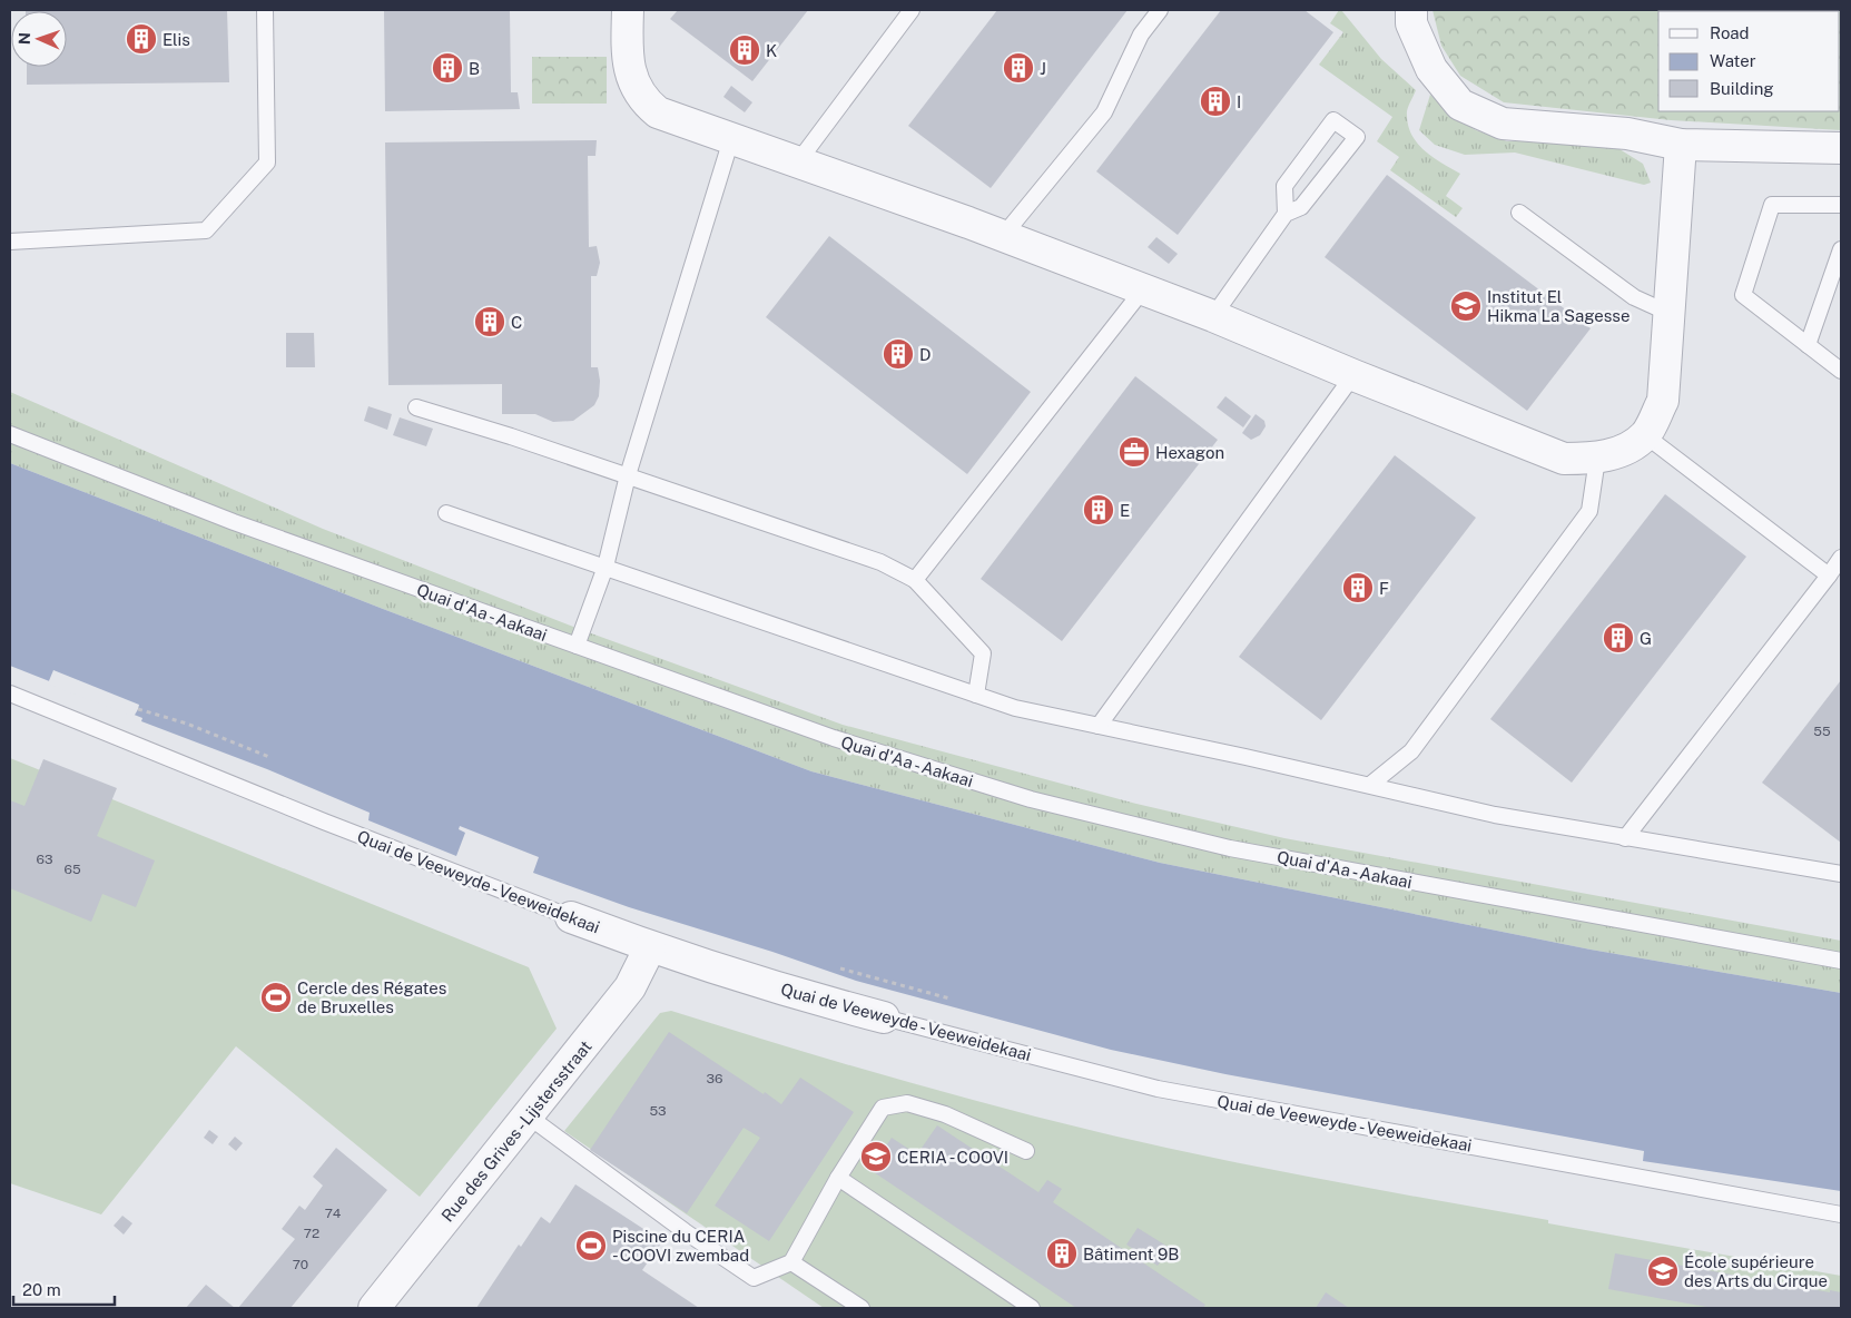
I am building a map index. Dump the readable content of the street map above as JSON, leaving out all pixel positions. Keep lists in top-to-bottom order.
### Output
{
  "streets": {
    "street": ["Quai de Veeweyde - Veeweidekaai", "Rue des Grives - Lijstersstraat"],
    "lane": ["Quai d'Aa - Aakaai"]
  },
  "crossings": [
    ["Quai de Veeweyde - Veeweidekaai", "Rue des Grives - Lijstersstraat"]
  ],
  "places": {
    "building": [
      "Elis",
      "K",
      "B",
      "J",
      "I",
      "C",
      "D",
      "E",
      "F",
      "G",
      "Bâtiment 9B"
    ],
    "school or university": ["Institut El Hikma La Sagesse", "CERIA - COOVI", "École supérieure des Arts du Cirque"],
    "office": ["Hexagon"],
    "sports": ["Cercle des Régates de Bruxelles", "Piscine du CERIA - COOVI zwembad"]
  },
  "house_numbers": [
    "55",
    "63",
    "65",
    "36",
    "53",
    "74",
    "72",
    "70"
  ],
  "legend": ["Road", "Water", "Building"],
  "scale_bar": "20 m",
  "north": "left"
}
